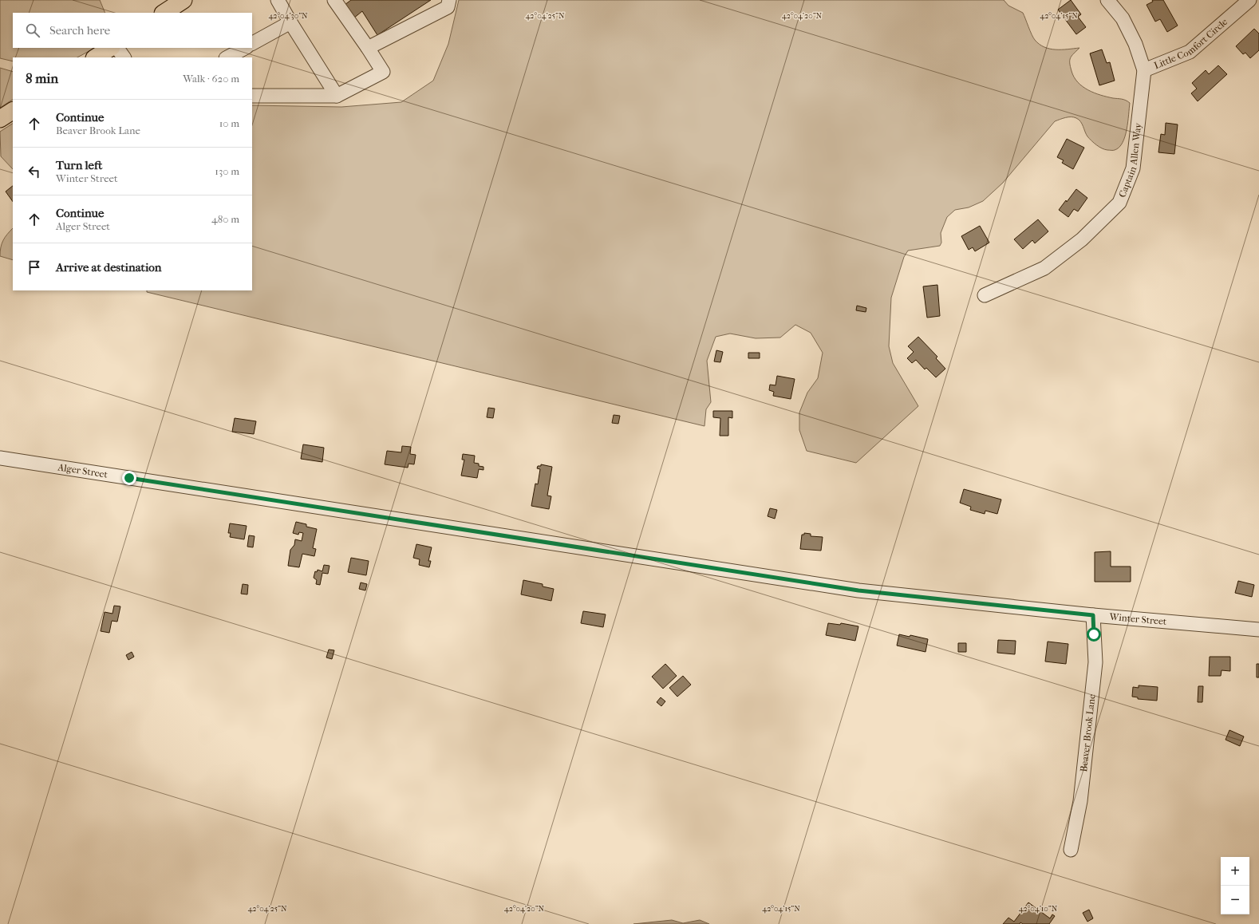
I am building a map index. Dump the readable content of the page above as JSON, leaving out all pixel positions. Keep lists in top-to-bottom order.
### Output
{
  "streets": {
    "street": [
      "Little Comfort Circle",
      "Captain Allen Way",
      "Alger Street",
      "Winter Street",
      "Beaver Brook Lane"
    ]
  },
  "crossings": [
    ["Little Comfort Circle", "Captain Allen Way"],
    ["Alger Street", "Winter Street"],
    ["Winter Street", "Beaver Brook Lane"]
  ],
  "page": {
    "search": "Search here",
    "heading": ["8 min", "Walk · 620 m"],
    "list": [
      ["Continue", "Beaver Brook Lane", "10 m"],
      ["Turn left", "Winter Street", "130 m"],
      ["Continue", "Alger Street", "480 m"],
      "Arrive at destination"
    ],
    "map_buttons": ["+", "−"]
  },
  "coordinates": [
    "42°04'30\"N",
    "42°04'25\"N",
    "42°04'20\"N",
    "42°04'15\"N",
    "42°04'10\"N"
  ]
}
